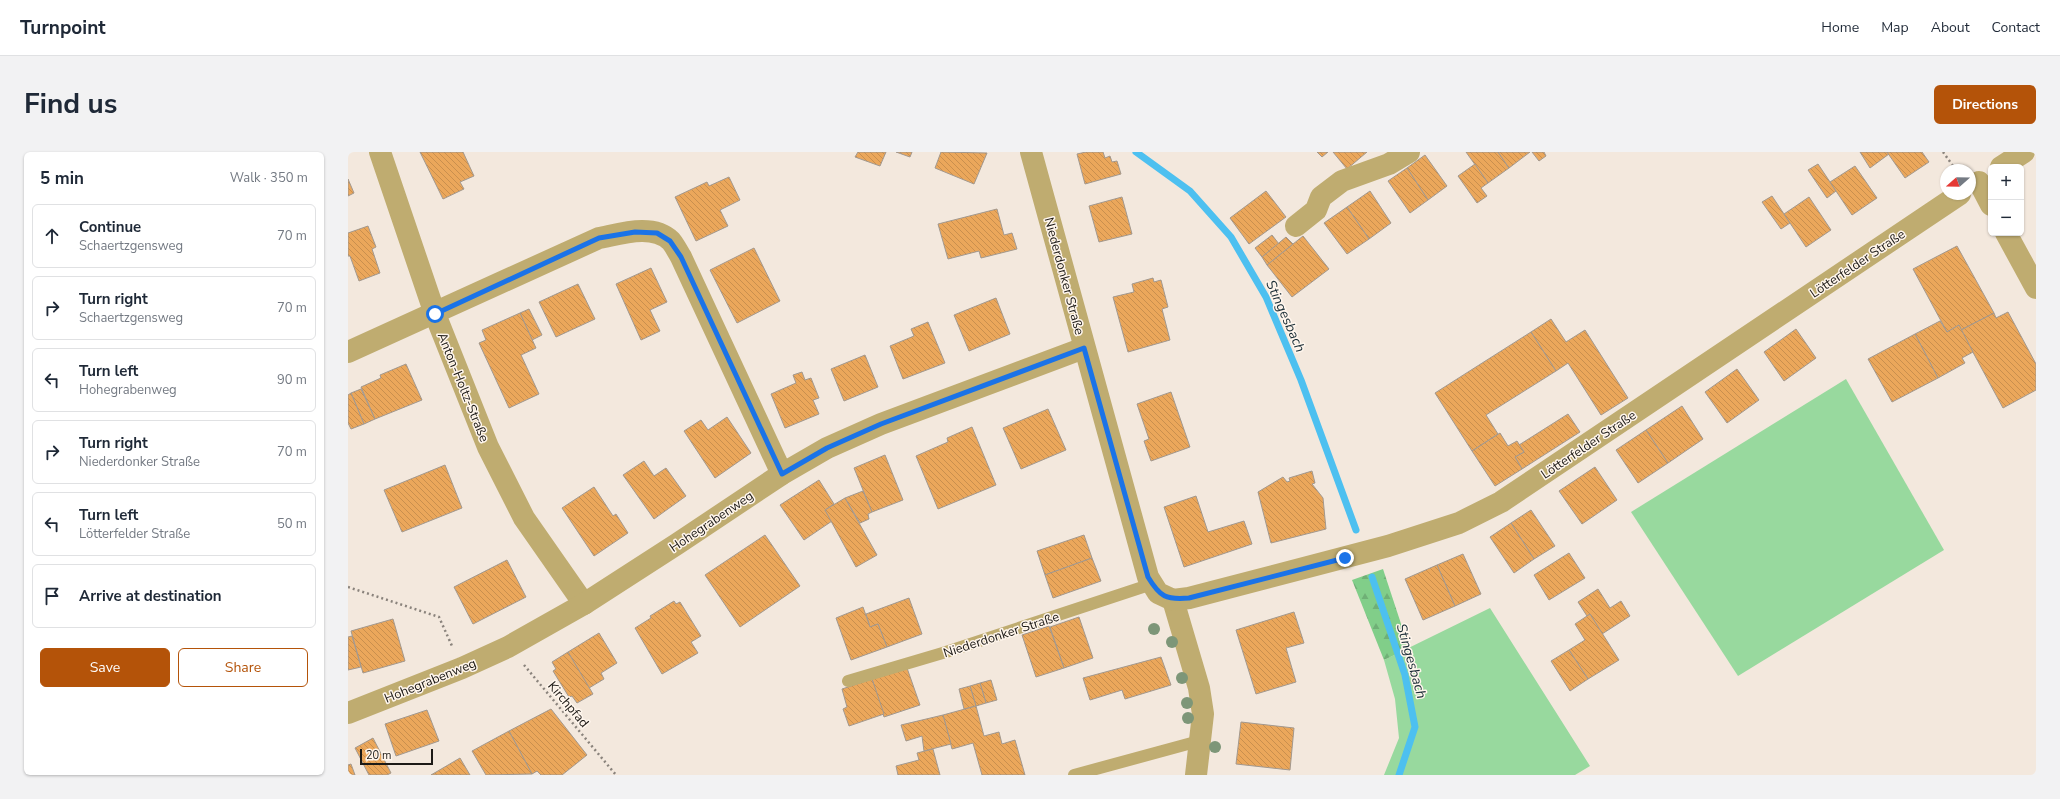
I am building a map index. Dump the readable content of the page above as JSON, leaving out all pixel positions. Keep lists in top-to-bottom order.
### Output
{
  "streets": {
    "street": [
      "Lötterfelder Straße",
      "Niederdonker Straße",
      "Anton-Holtz-Straße",
      "Hohegrabenweg"
    ],
    "path": ["Kirchpfad"]
  },
  "crossings": [
    ["Lötterfelder Straße", "Niederdonker Straße"],
    ["Niederdonker Straße", "Hohegrabenweg"],
    ["Anton-Holtz-Straße", "Hohegrabenweg"],
    ["Hohegrabenweg", "Kirchpfad"]
  ],
  "water": ["Stingesbach"],
  "scale_bar": "20 m",
  "north": "left",
  "page": {
    "header": "Turnpoint",
    "nav": [
      "Home",
      "Map",
      "About",
      "Contact"
    ],
    "title": "Find us",
    "buttons": [
      "Directions",
      ["Save", "Share"]
    ],
    "heading": ["5 min", "Walk · 350 m"],
    "map_buttons": ["+", "−"],
    "list": [
      ["Continue", "Schaertzgensweg", "70 m"],
      ["Turn right", "Schaertzgensweg", "70 m"],
      ["Turn left", "Hohegrabenweg", "90 m"],
      ["Turn right", "Niederdonker Straße", "70 m"],
      ["Turn left", "Lötterfelder Straße", "50 m"],
      "Arrive at destination"
    ],
    "scale": "20 m"
  }
}
